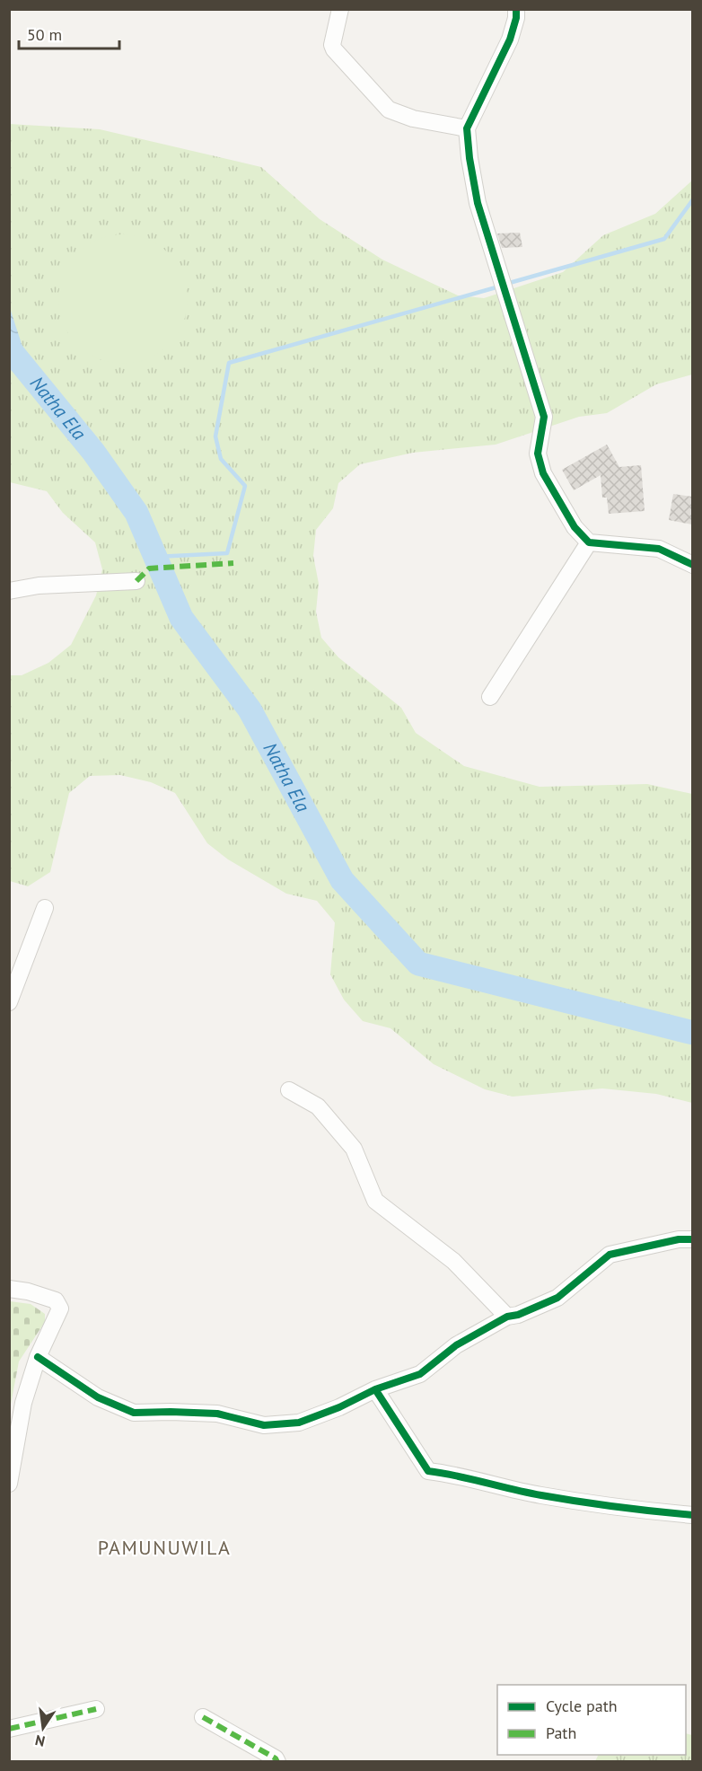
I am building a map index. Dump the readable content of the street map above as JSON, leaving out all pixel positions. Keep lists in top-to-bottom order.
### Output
{
  "districts": ["PAMUNUWILA"],
  "water": ["Natha Ela"],
  "legend": ["Cycle path", "Path"],
  "scale_bar": "50 m",
  "north": "bottom"
}
